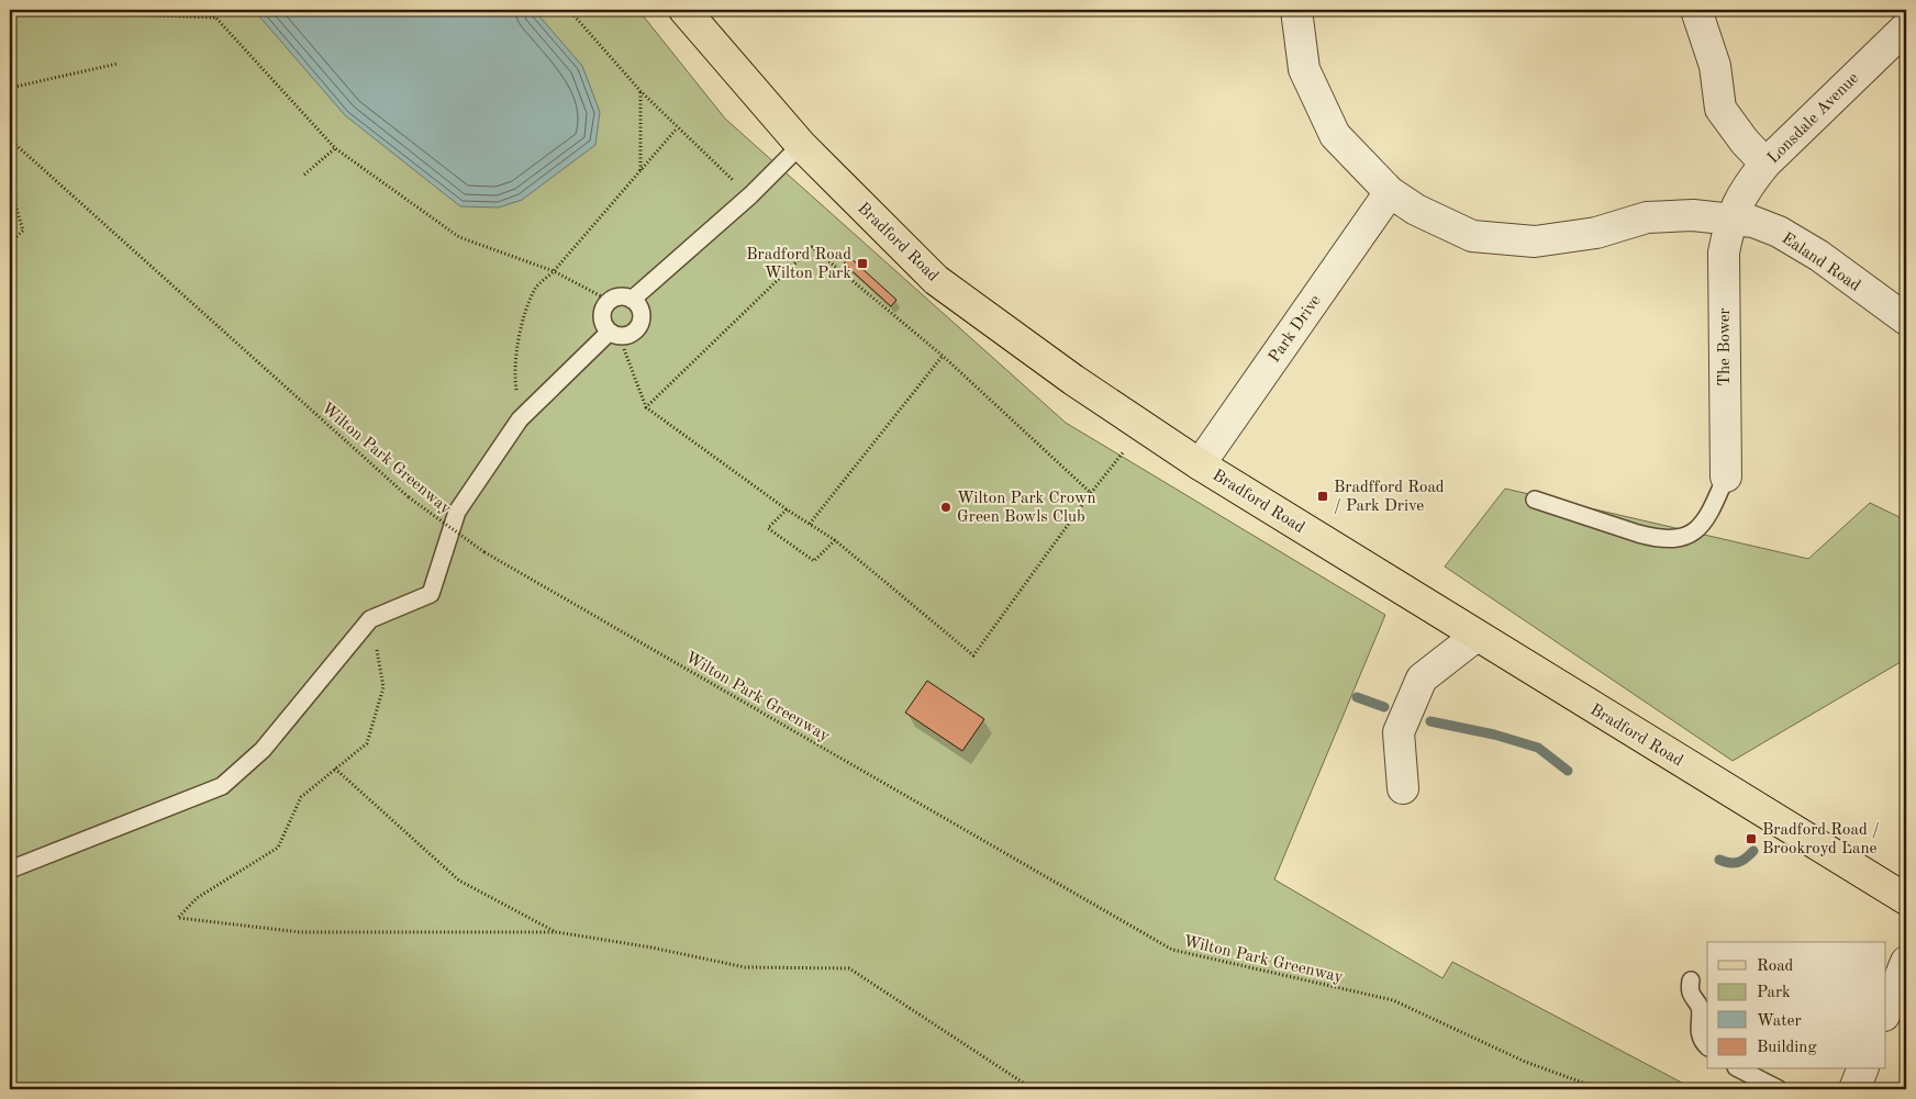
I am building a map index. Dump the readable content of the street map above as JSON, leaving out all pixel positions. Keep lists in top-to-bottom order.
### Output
{
  "streets": {
    "main road": ["Bradford Road"],
    "street": [
      "Lonsdale Avenue",
      "Ealand Road",
      "Park Drive",
      "The Bower"
    ],
    "path": ["Wilton Park Greenway"]
  },
  "crossings": [
    ["Lonsdale Avenue", "Ealand Road"],
    ["Lonsdale Avenue", "The Bower"],
    ["Bradford Road", "Park Drive"],
    ["Ealand Road", "Park Drive"],
    ["Ealand Road", "The Bower"]
  ],
  "places": {
    "transit": ["Bradford Road Wilton Park", "Bradfford Road / Park Drive", "Bradford Road / Brookroyd Lane"],
    "other": ["Wilton Park Crown Green Bowls Club"]
  },
  "legend": [
    "Road",
    "Park",
    "Water",
    "Building"
  ]
}
